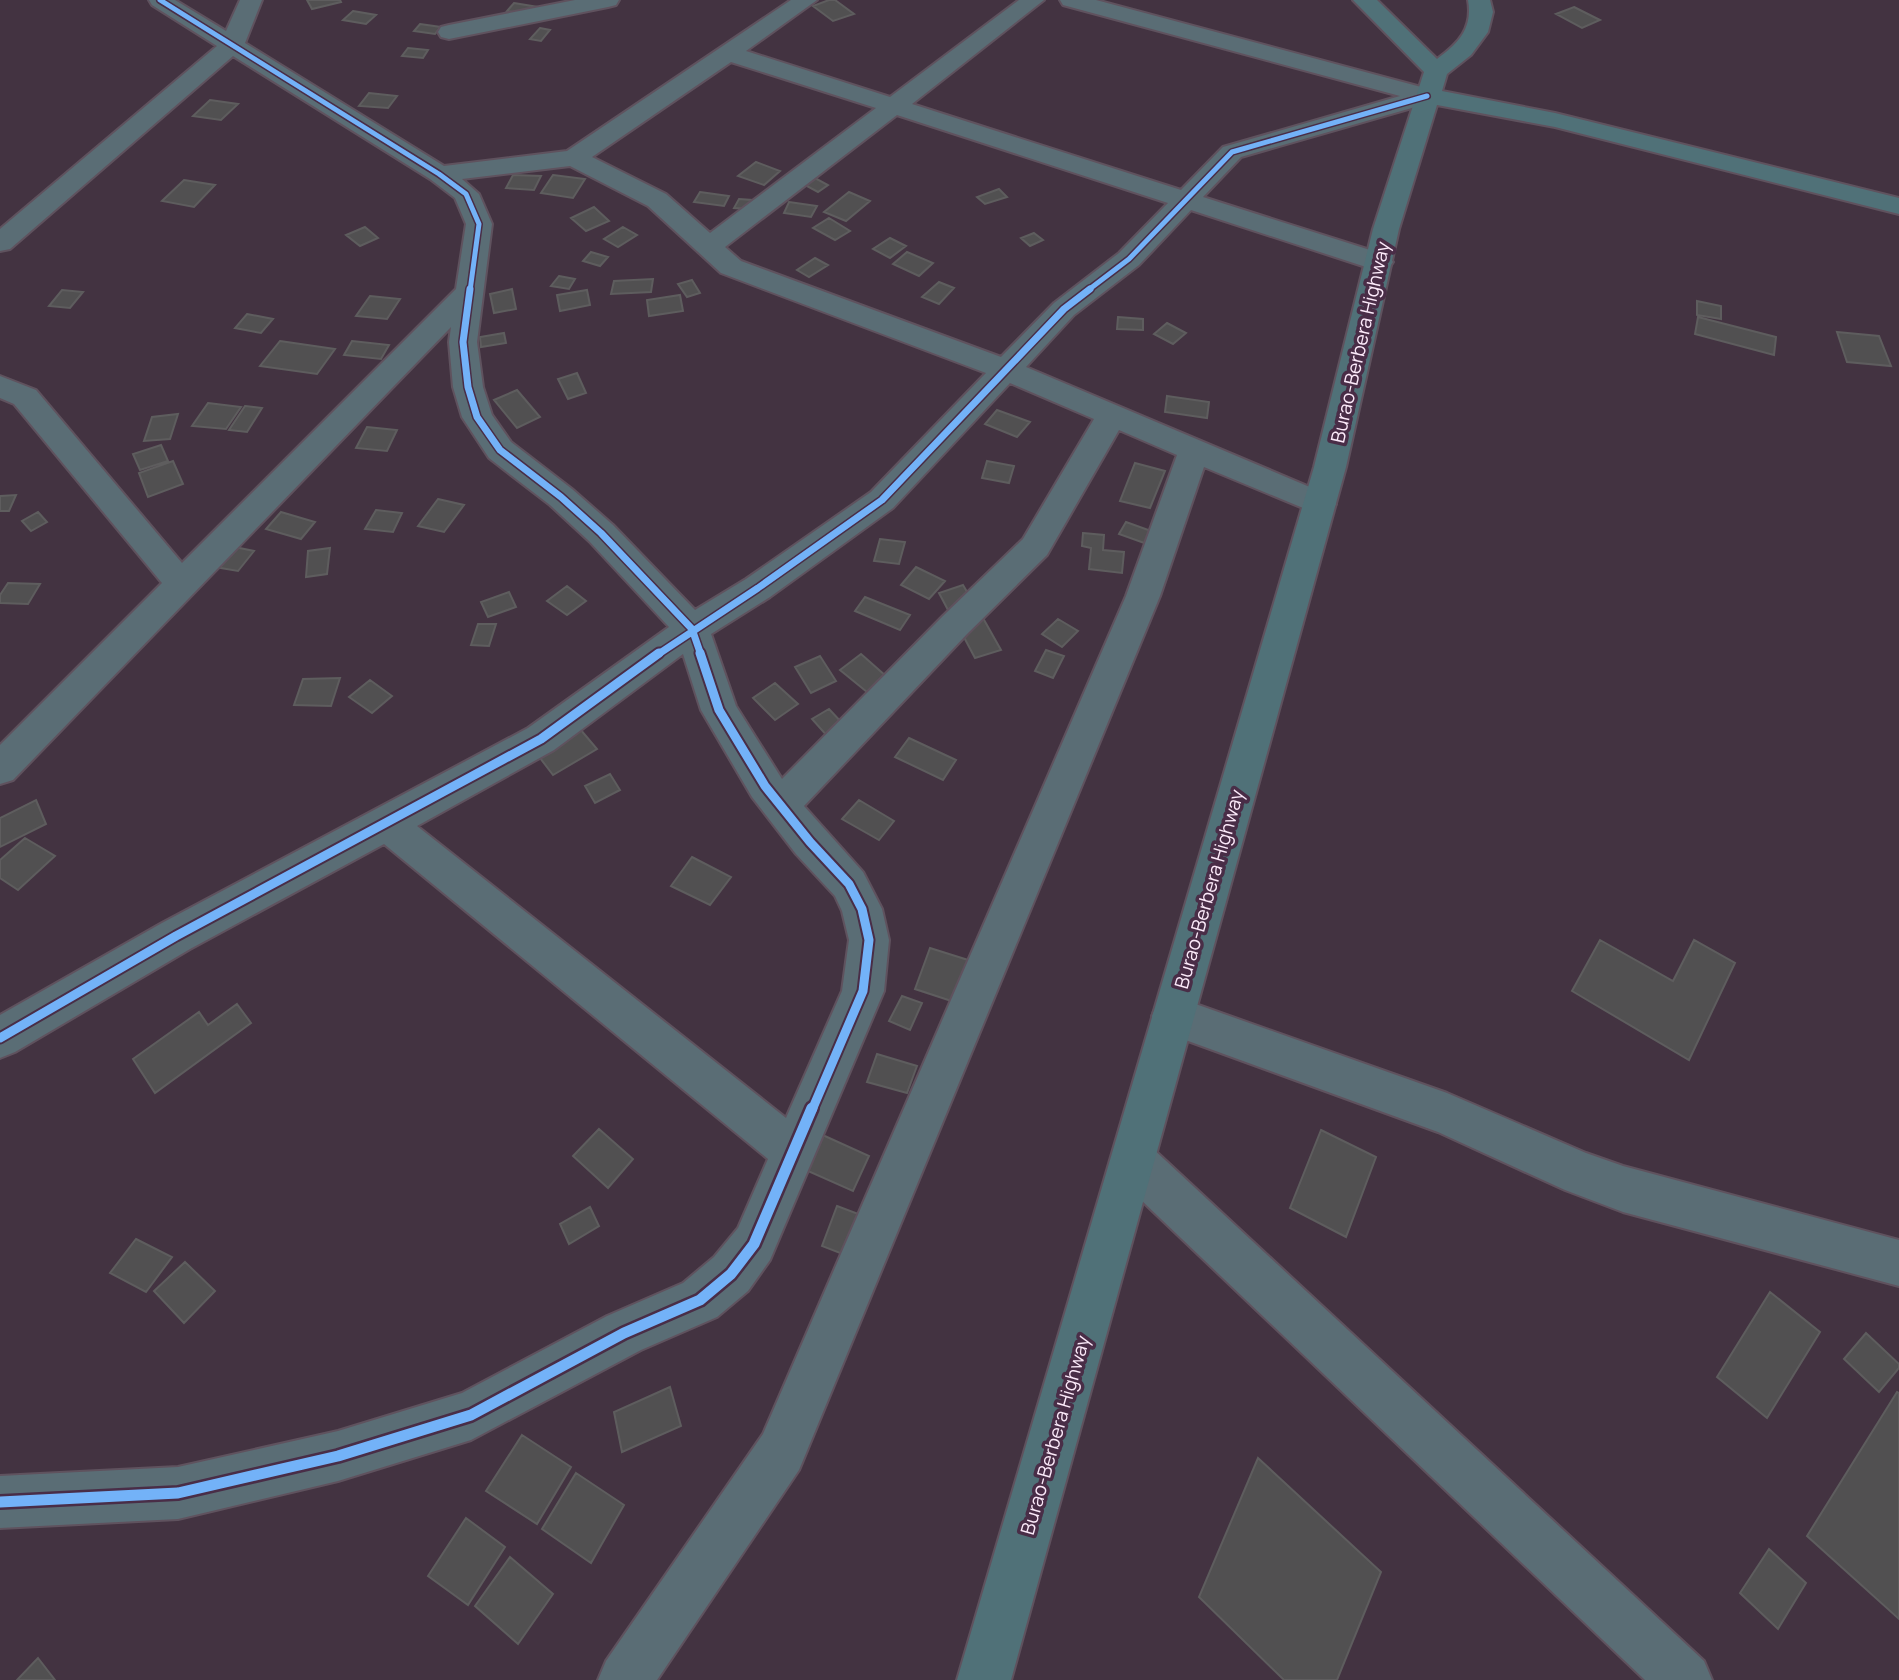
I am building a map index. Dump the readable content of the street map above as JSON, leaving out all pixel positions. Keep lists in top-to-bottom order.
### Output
{
  "streets": {
    "highway": ["Burao-Berbera Highway"]
  }
}
